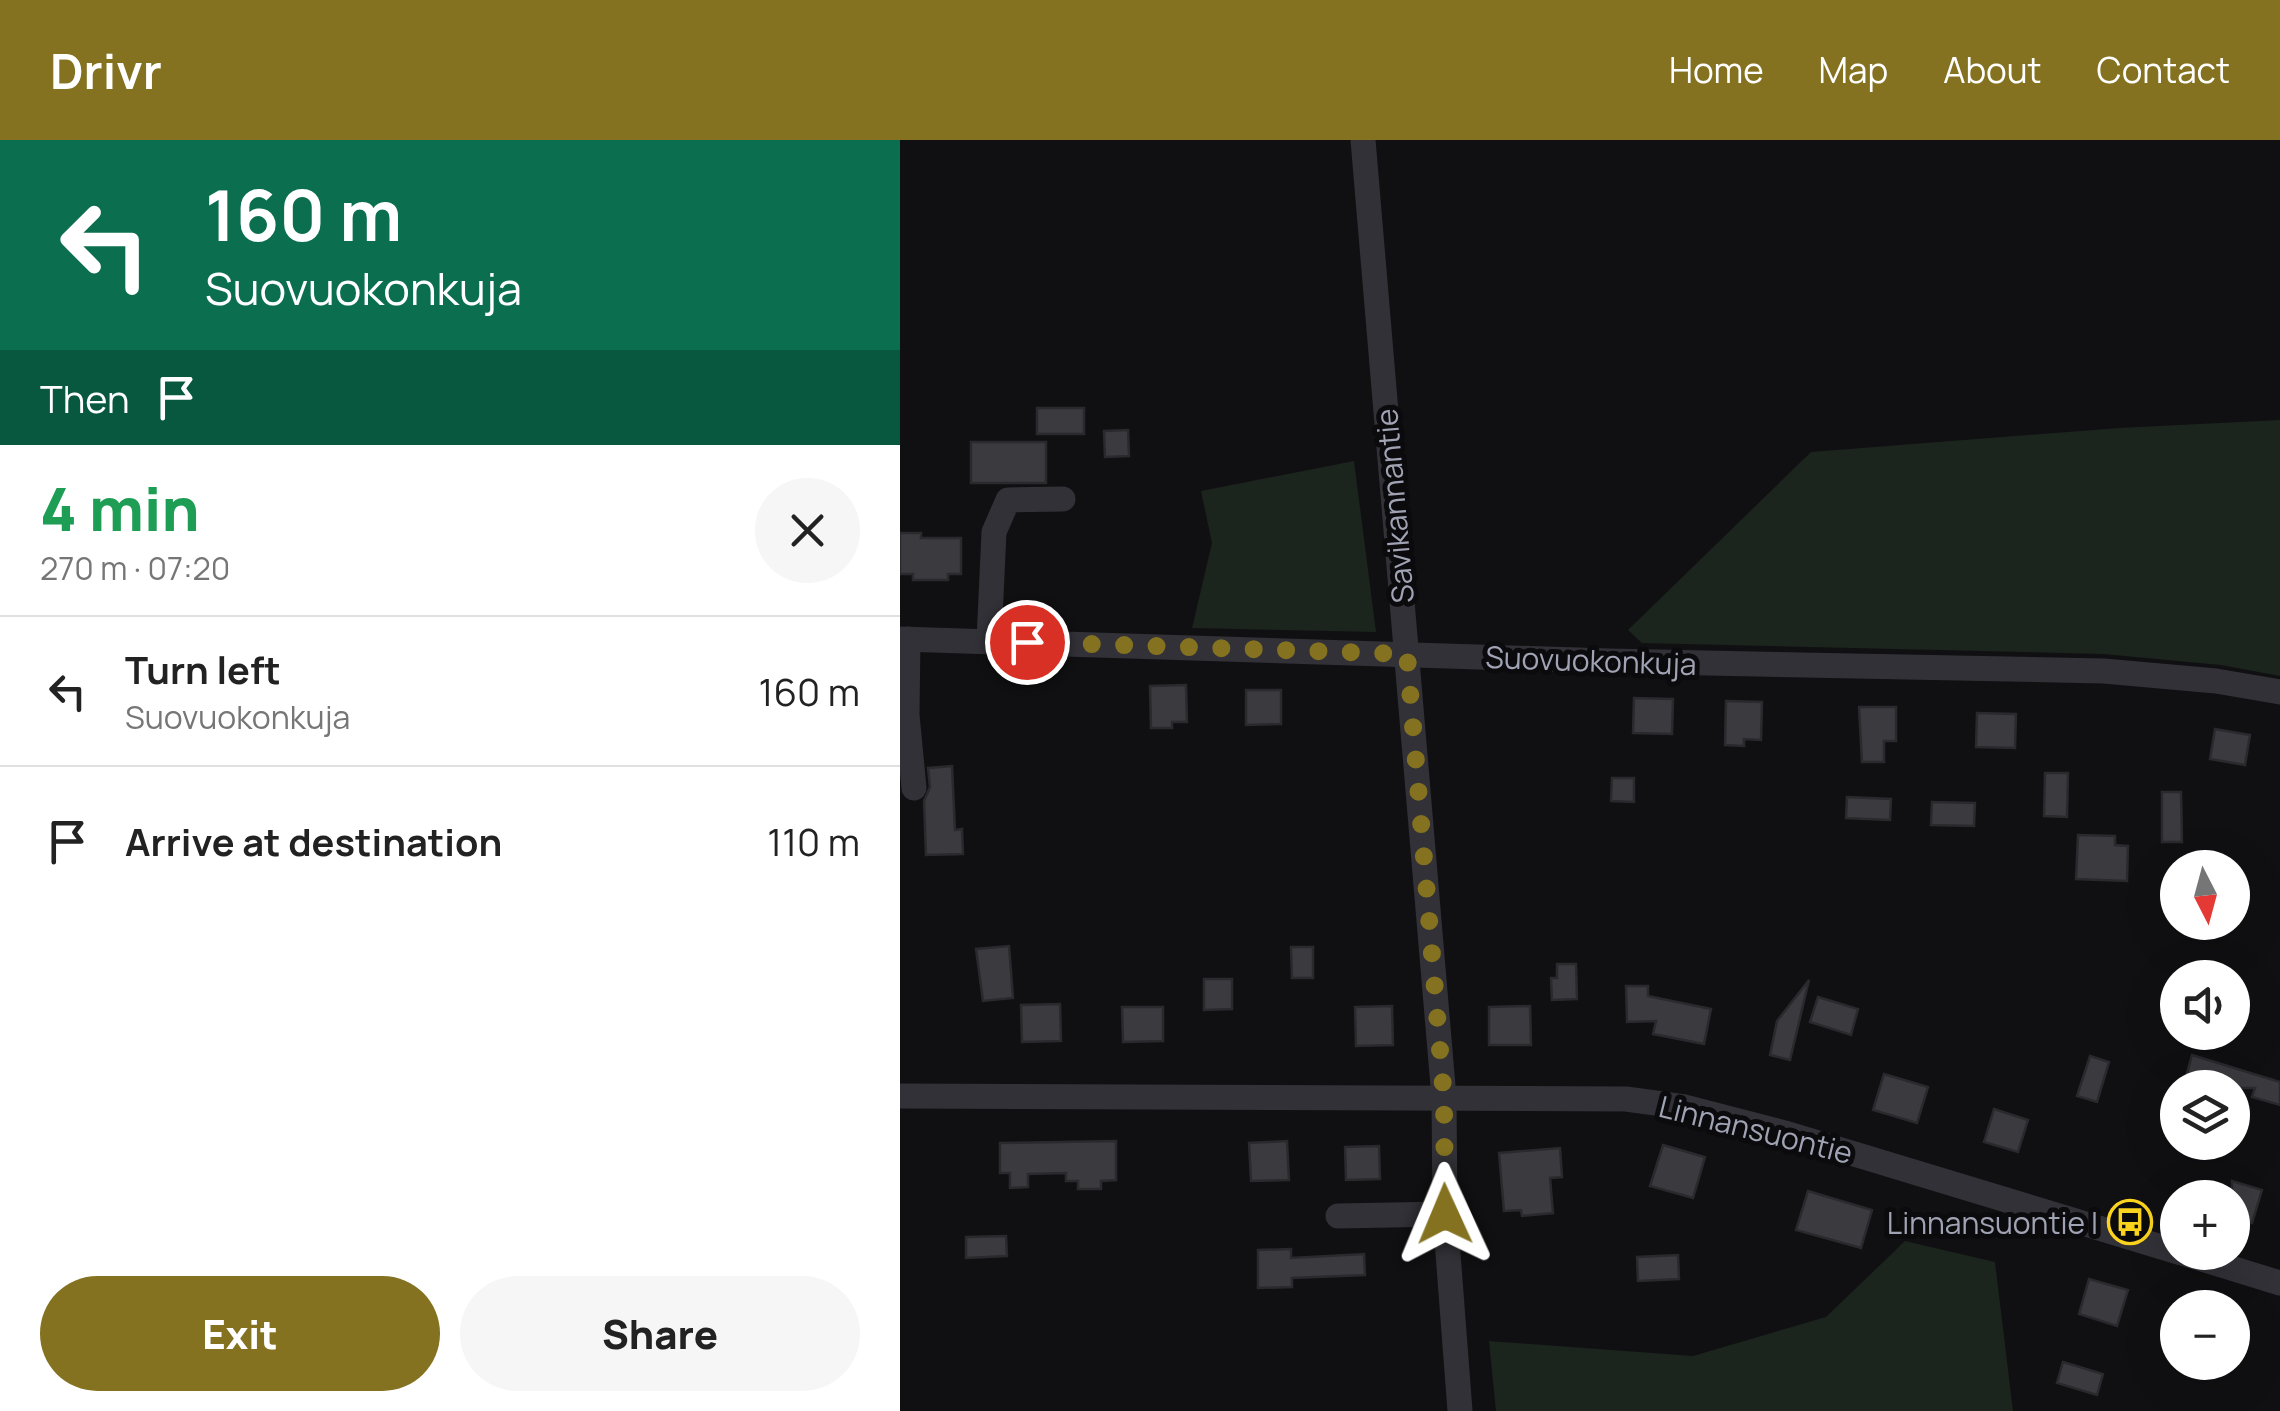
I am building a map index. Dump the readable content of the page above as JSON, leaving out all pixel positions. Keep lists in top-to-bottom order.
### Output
{
  "streets": {
    "street": ["Savikannantie", "Suovuokonkuja", "Linnansuontie"]
  },
  "crossings": [
    ["Savikannantie", "Suovuokonkuja"],
    ["Savikannantie", "Linnansuontie"]
  ],
  "places": {
    "bus stop": ["Linnansuontie I"]
  },
  "north": "bottom",
  "page": {
    "header": "Drivr",
    "nav": [
      "Home",
      "Map",
      "About",
      "Contact"
    ],
    "turn": ["160 m", "Suovuokonkuja"],
    "then": "Then",
    "heading": ["4 min", "270 m · 07:20"],
    "list": [
      {
        "name": "Turn left",
        "note": "Suovuokonkuja",
        "value": "160 m"
      },
      {
        "name": "Arrive at destination",
        "value": "110 m"
      }
    ],
    "map_buttons": ["+", "−"],
    "buttons": ["Exit", "Share"]
  }
}
